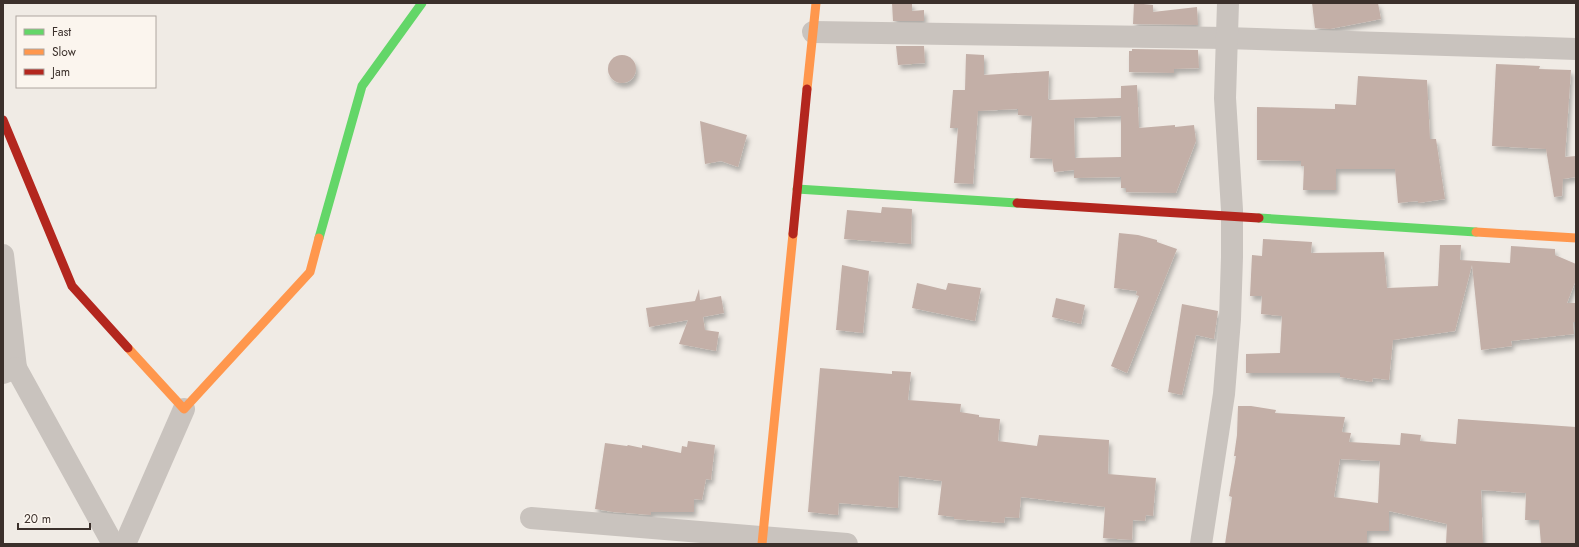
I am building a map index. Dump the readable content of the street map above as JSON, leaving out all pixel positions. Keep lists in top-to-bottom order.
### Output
{
  "legend": ["Fast", "Slow", "Jam"],
  "scale_bar": "20 m"
}
